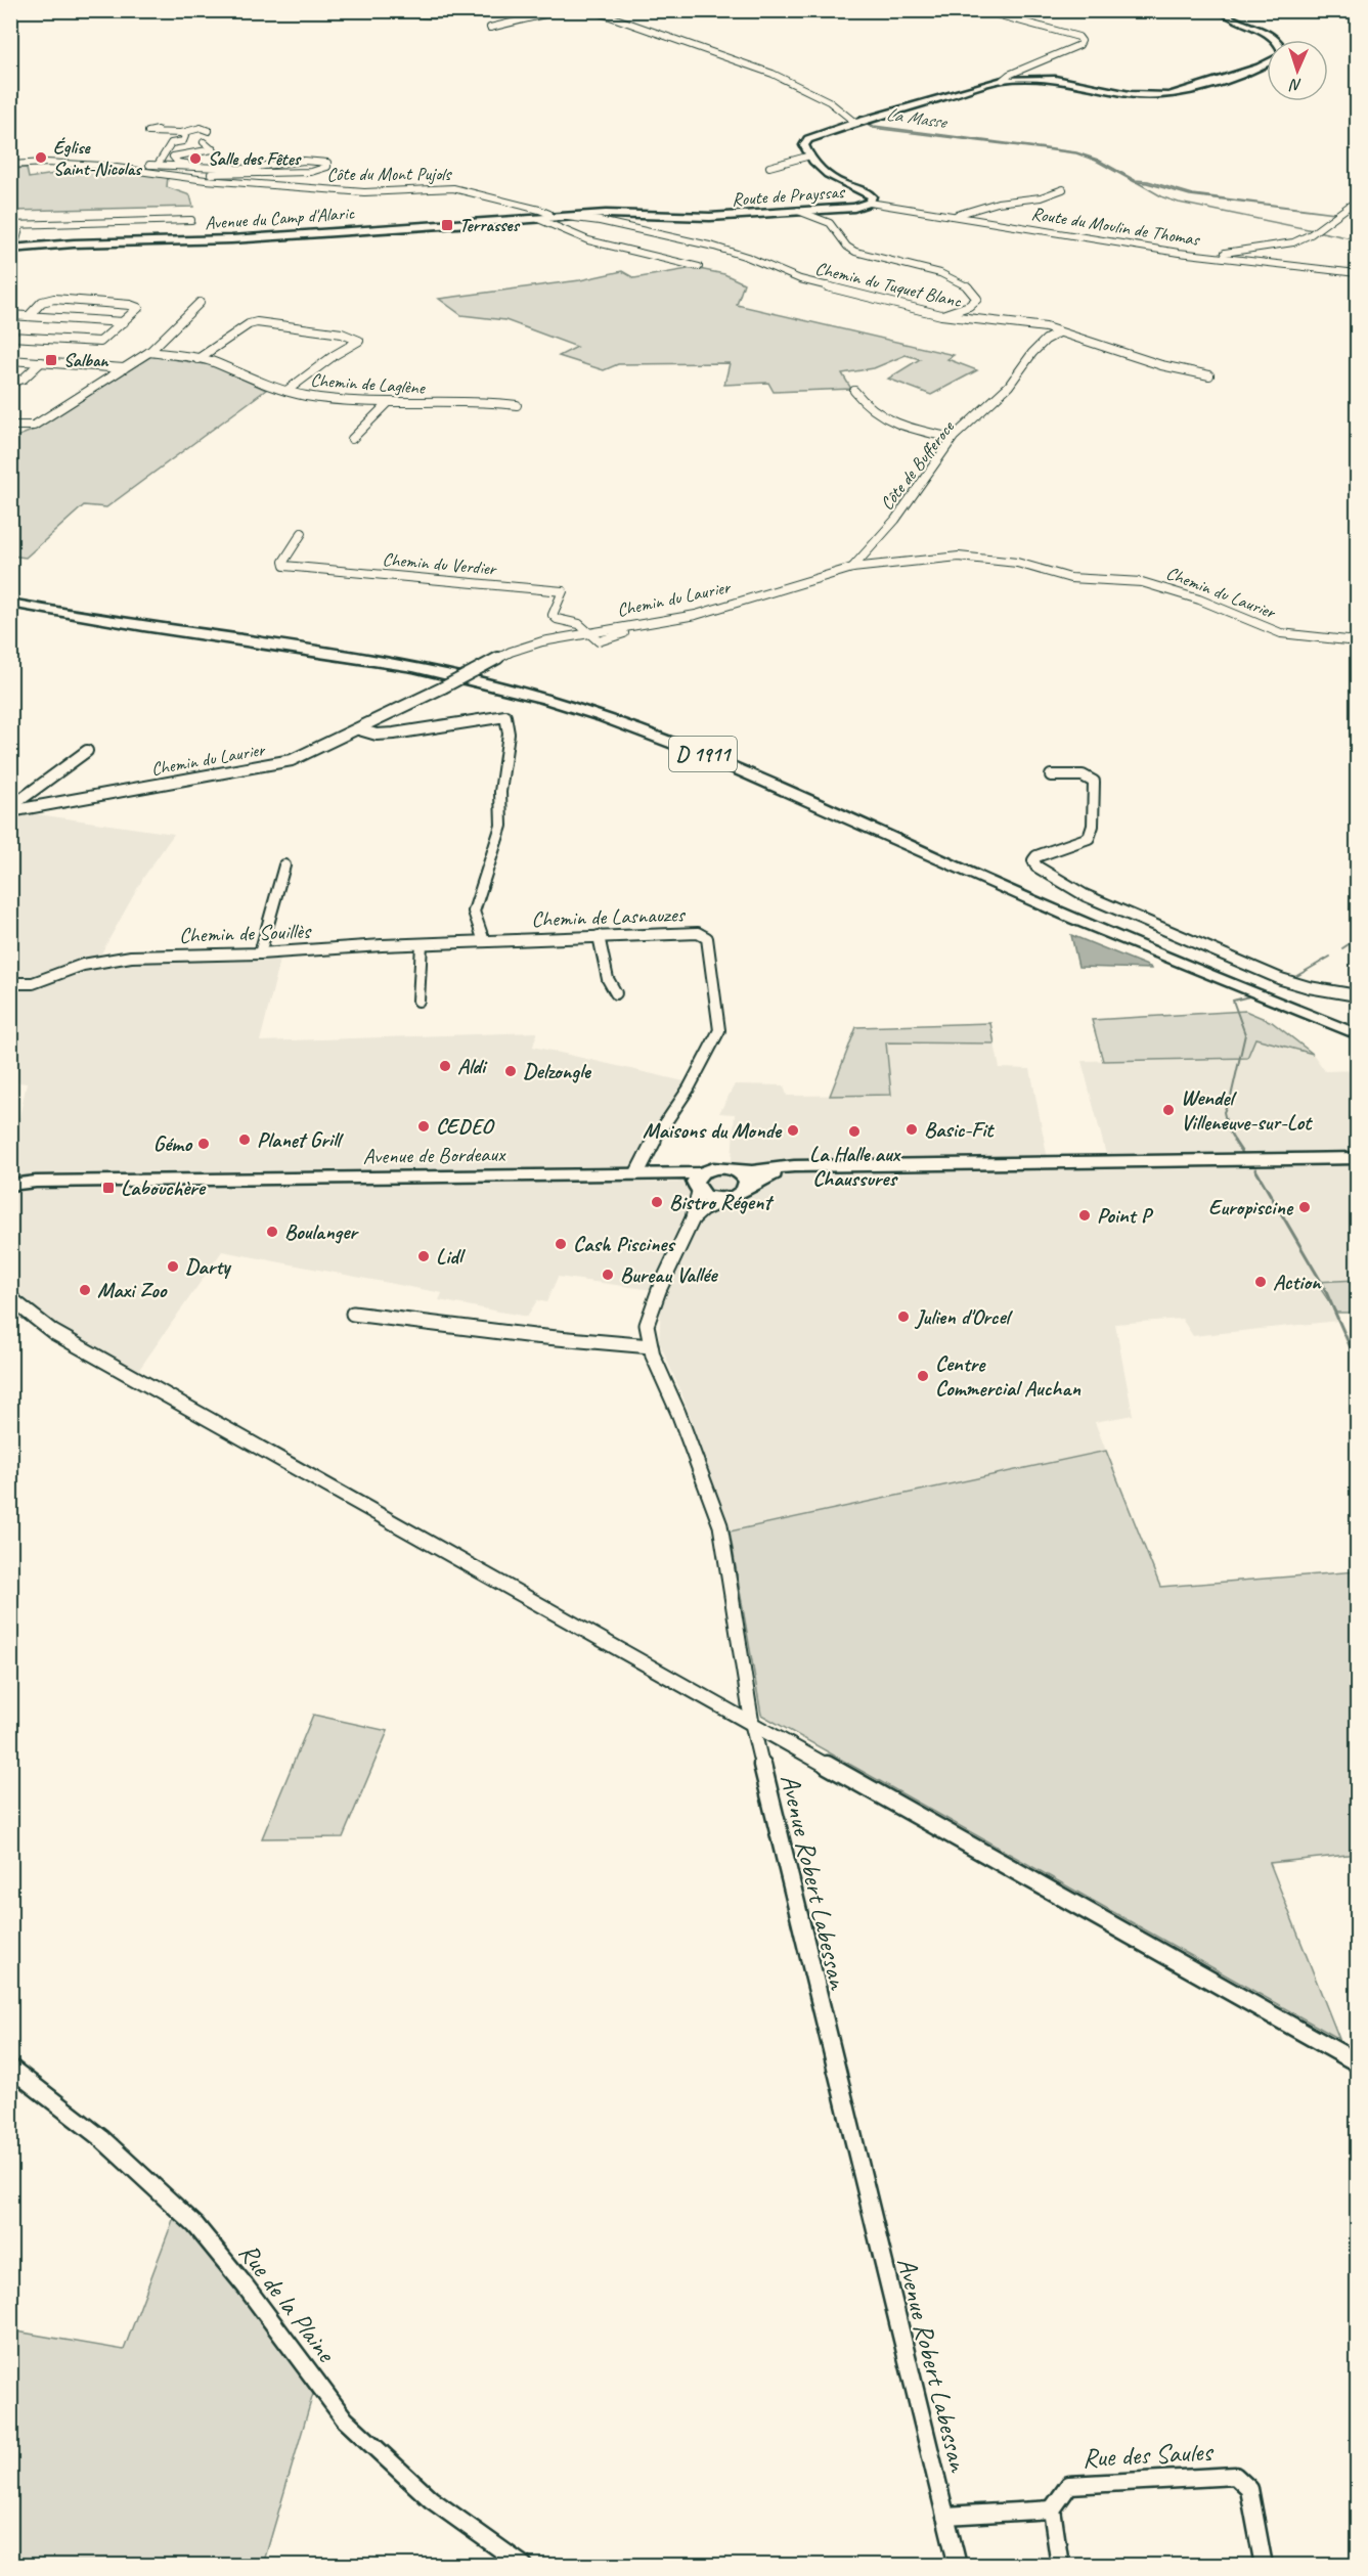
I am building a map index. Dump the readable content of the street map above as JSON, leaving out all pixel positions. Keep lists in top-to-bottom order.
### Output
{
  "streets": {
    "main road": [
      "Route de Prayssas",
      "Avenue du Camp d'Alaric",
      "D 1911",
      "Avenue de Bordeaux"
    ],
    "street": [
      "Côte du Mont Pujols",
      "Route du Moulin de Thomas",
      "Chemin du Tuquet Blanc",
      "Chemin de Laglène",
      "Côte de Bufferoce",
      "Chemin du Verdier",
      "Chemin du Laurier",
      "Chemin de Lasnauzes",
      "Chemin de Souillès",
      "Avenue Robert Labessan",
      "Rue de la Plaine",
      "Rue des Saules"
    ]
  },
  "crossings": [
    ["Côte du Mont Pujols", "Route de Prayssas"],
    ["Côte du Mont Pujols", "Avenue du Camp d'Alaric"],
    ["Route de Prayssas", "Avenue du Camp d'Alaric"],
    ["Route de Prayssas", "Route du Moulin de Thomas"],
    ["Route de Prayssas", "Chemin du Tuquet Blanc"],
    ["Chemin du Tuquet Blanc", "Côte de Bufferoce"],
    ["Côte de Bufferoce", "Chemin du Laurier"],
    ["Chemin du Verdier", "Chemin du Laurier"],
    ["Chemin de Lasnauzes", "Chemin de Souillès"],
    ["Chemin de Lasnauzes", "Avenue de Bordeaux"],
    ["Avenue de Bordeaux", "Avenue Robert Labessan"]
  ],
  "water": ["La Masse"],
  "places": {
    "other": [
      "Église Saint-Nicolas",
      "Salle des Fêtes",
      "Aldi",
      "Delzongle",
      "Wendel Villeneuve-sur-Lot",
      "CEDEO",
      "Basic-Fit",
      "Maisons du Monde",
      "La Halle aux Chaussures",
      "Planet Grill",
      "Gémo",
      "Bistro Régent",
      "Europiscine",
      "Point P",
      "Boulanger",
      "Cash Piscines",
      "Lidl",
      "Darty",
      "Bureau Vallée",
      "Action",
      "Maxi Zoo",
      "Julien d'Orcel",
      "Centre Commercial Auchan"
    ],
    "transit": ["Terrasses", "Salban", "Labouchère"]
  },
  "north": "bottom"
}
